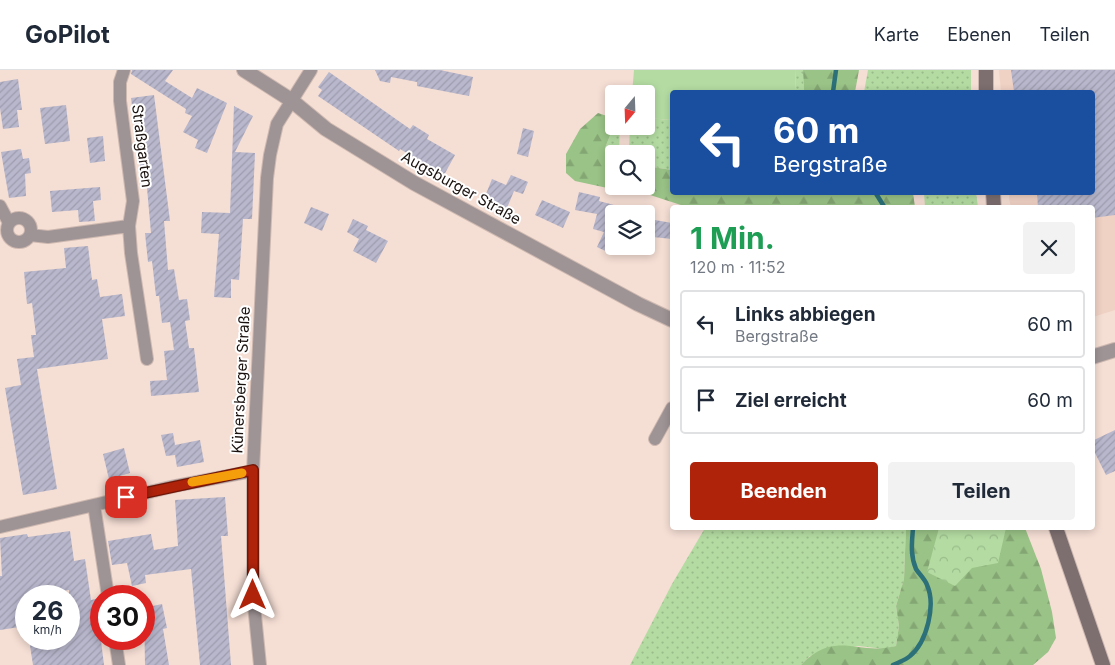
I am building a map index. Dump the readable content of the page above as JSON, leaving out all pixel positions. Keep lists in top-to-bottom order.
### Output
{
  "streets": {
    "street": ["Straßgarten", "Augsburger Straße", "Künersberger Straße"]
  },
  "crossings": [
    ["Augsburger Straße", "Künersberger Straße"]
  ],
  "north": "bottom",
  "page": {
    "header": "GoPilot",
    "nav": ["Karte", "Ebenen", "Teilen"],
    "turn": ["60 m", "Bergstraße"],
    "heading": ["1 Min.", "120 m · 11:52"],
    "list": [
      {
        "name": "Links abbiegen",
        "note": "Bergstraße",
        "value": "60 m"
      },
      {
        "name": "Ziel erreicht",
        "value": "60 m"
      }
    ],
    "buttons": ["Beenden", "Teilen"],
    "speed": "26 km/h",
    "limit": "30"
  }
}
